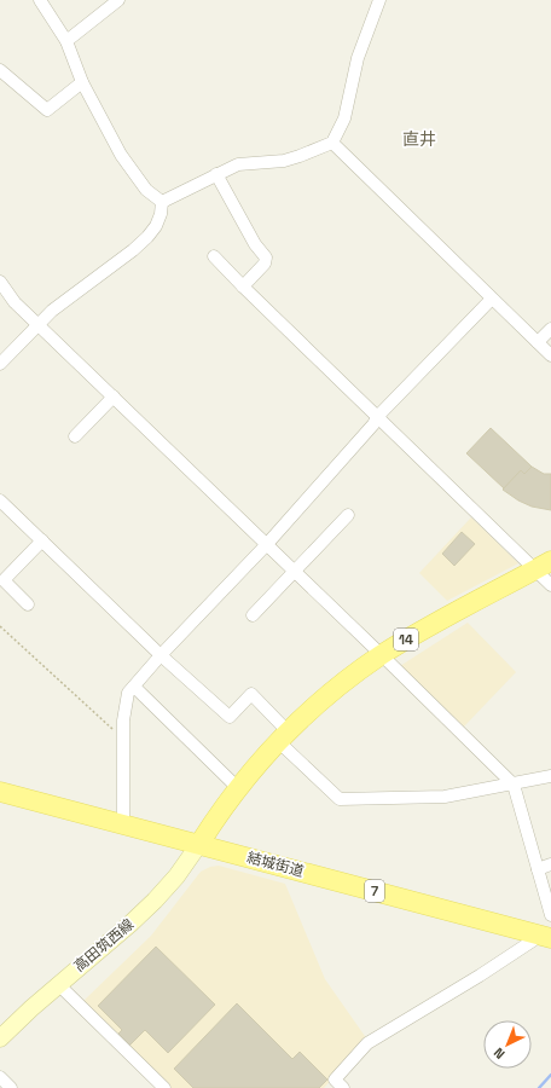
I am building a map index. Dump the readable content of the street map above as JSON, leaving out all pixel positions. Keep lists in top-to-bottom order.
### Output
{
  "streets": {
    "main road": [
      "14",
      "結城街道",
      "7",
      "高田筑西線"
    ]
  },
  "crossings": [
    ["14", "結城街道"],
    ["14", "高田筑西線"],
    ["結城街道", "高田筑西線"]
  ],
  "districts": ["直井"],
  "north": "bottom left"
}
